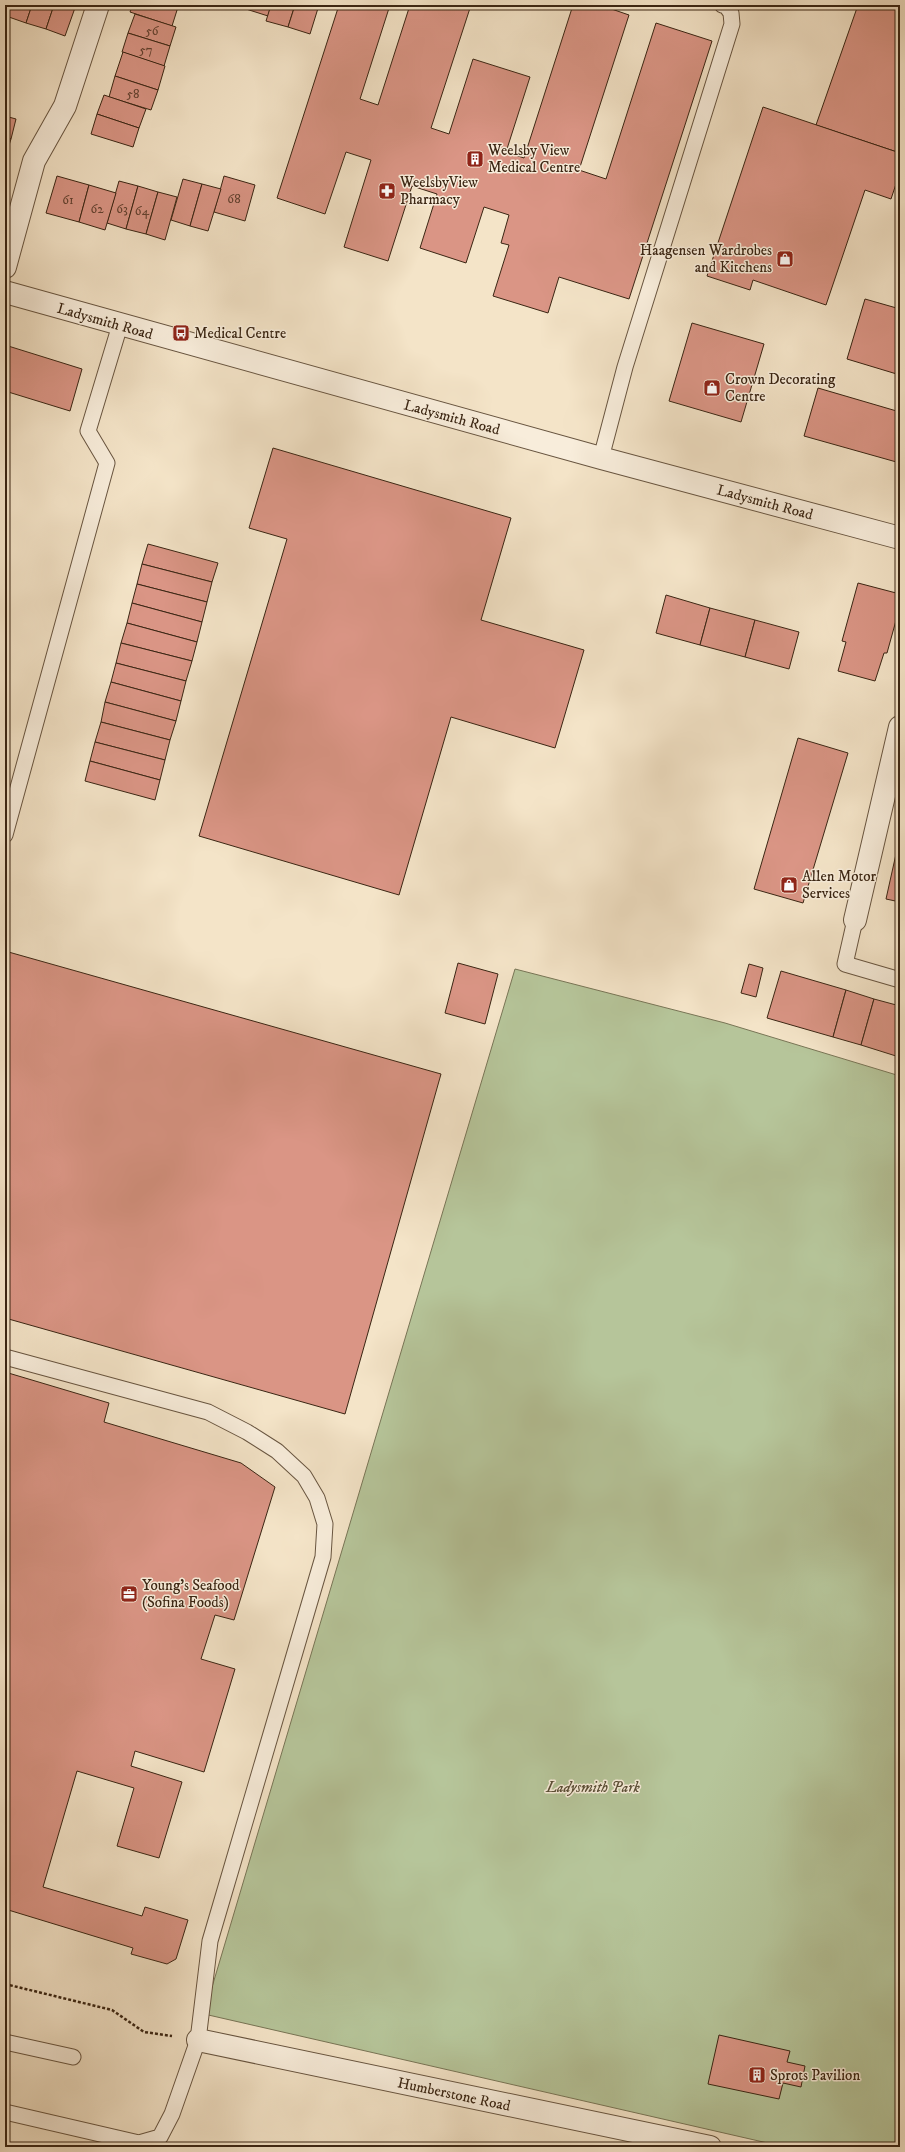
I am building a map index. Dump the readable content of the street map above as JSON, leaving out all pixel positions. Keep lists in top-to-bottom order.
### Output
{
  "streets": {
    "street": ["Ladysmith Road", "Humberstone Road"]
  },
  "parks": ["Ladysmith Park"],
  "places": {
    "building": ["Weelsby View Medical Centre", "Sprots Pavilion"],
    "pharmacy": ["WeelsbyView Pharmacy"],
    "shop": ["Haagensen Wardrobes and Kitchens", "Crown Decorating Centre", "Allen Motor Services"],
    "bus stop": ["Medical Centre"],
    "office": ["Young's Seafood (Sofina Foods)"]
  },
  "house_numbers": [
    "56",
    "57",
    "58",
    "68",
    "61",
    "62",
    "63",
    "64"
  ]
}
